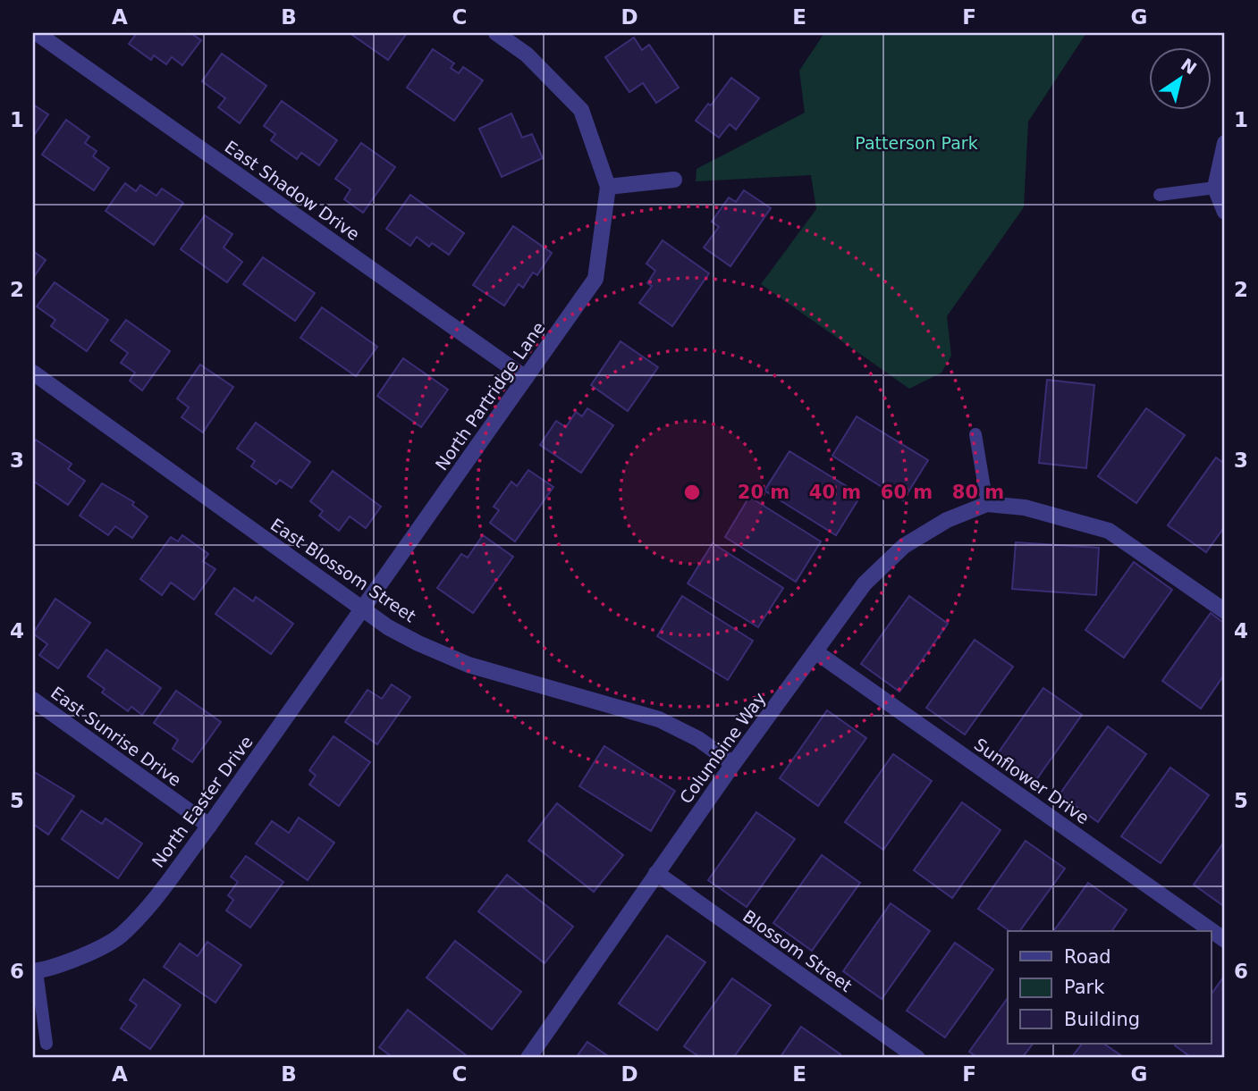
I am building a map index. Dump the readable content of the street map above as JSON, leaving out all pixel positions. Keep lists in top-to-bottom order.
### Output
{
  "streets": {
    "street": [
      "East Shadow Drive",
      "North Partridge Lane",
      "East Blossom Street",
      "East Sunrise Drive",
      "Columbine Way",
      "Sunflower Drive",
      "North Easter Drive",
      "Blossom Street"
    ]
  },
  "crossings": [
    ["East Shadow Drive", "North Partridge Lane"],
    ["North Partridge Lane", "East Blossom Street"],
    ["North Partridge Lane", "North Easter Drive"],
    ["East Blossom Street", "Columbine Way"],
    ["East Blossom Street", "North Easter Drive"],
    ["East Sunrise Drive", "North Easter Drive"],
    ["Columbine Way", "Sunflower Drive"],
    ["Columbine Way", "Blossom Street"]
  ],
  "parks": ["Patterson Park"],
  "legend": ["Road", "Park", "Building"],
  "north": "top right",
  "grid": {
    "columns": [
      "A",
      "B",
      "C",
      "D",
      "E",
      "F",
      "G"
    ],
    "rows": [
      "1",
      "2",
      "3",
      "4",
      "5",
      "6"
    ]
  },
  "rings": [
    "20 m",
    "40 m",
    "60 m",
    "80 m"
  ]
}
